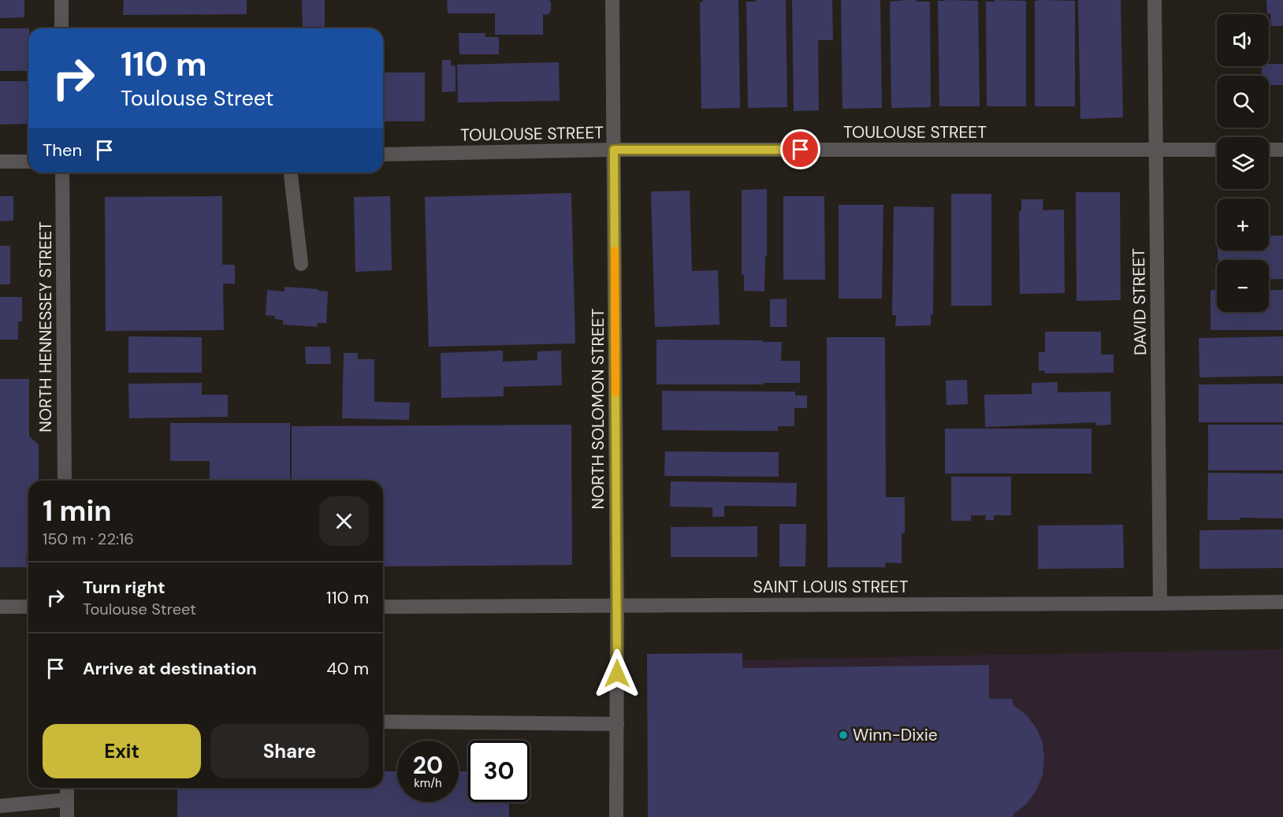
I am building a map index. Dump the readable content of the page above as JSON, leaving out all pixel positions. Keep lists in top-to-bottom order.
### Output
{
  "streets": {
    "street": [
      "TOULOUSE STREET",
      "DAVID STREET",
      "NORTH HENNESSEY STREET",
      "NORTH SOLOMON STREET",
      "SAINT LOUIS STREET"
    ]
  },
  "crossings": [
    ["TOULOUSE STREET", "DAVID STREET"],
    ["TOULOUSE STREET", "NORTH SOLOMON STREET"],
    ["DAVID STREET", "SAINT LOUIS STREET"],
    ["NORTH SOLOMON STREET", "SAINT LOUIS STREET"]
  ],
  "places": ["Winn-Dixie"],
  "page": {
    "map_buttons": ["+", "−"],
    "turn": ["110 m", "Toulouse Street"],
    "then": "Then",
    "heading": ["1 min", "150 m · 22:16"],
    "list": [
      {
        "name": "Turn right",
        "note": "Toulouse Street",
        "value": "110 m"
      },
      {
        "name": "Arrive at destination",
        "value": "40 m"
      }
    ],
    "buttons": ["Exit", "Share"],
    "speed": "20 km/h",
    "limit": "30"
  }
}
